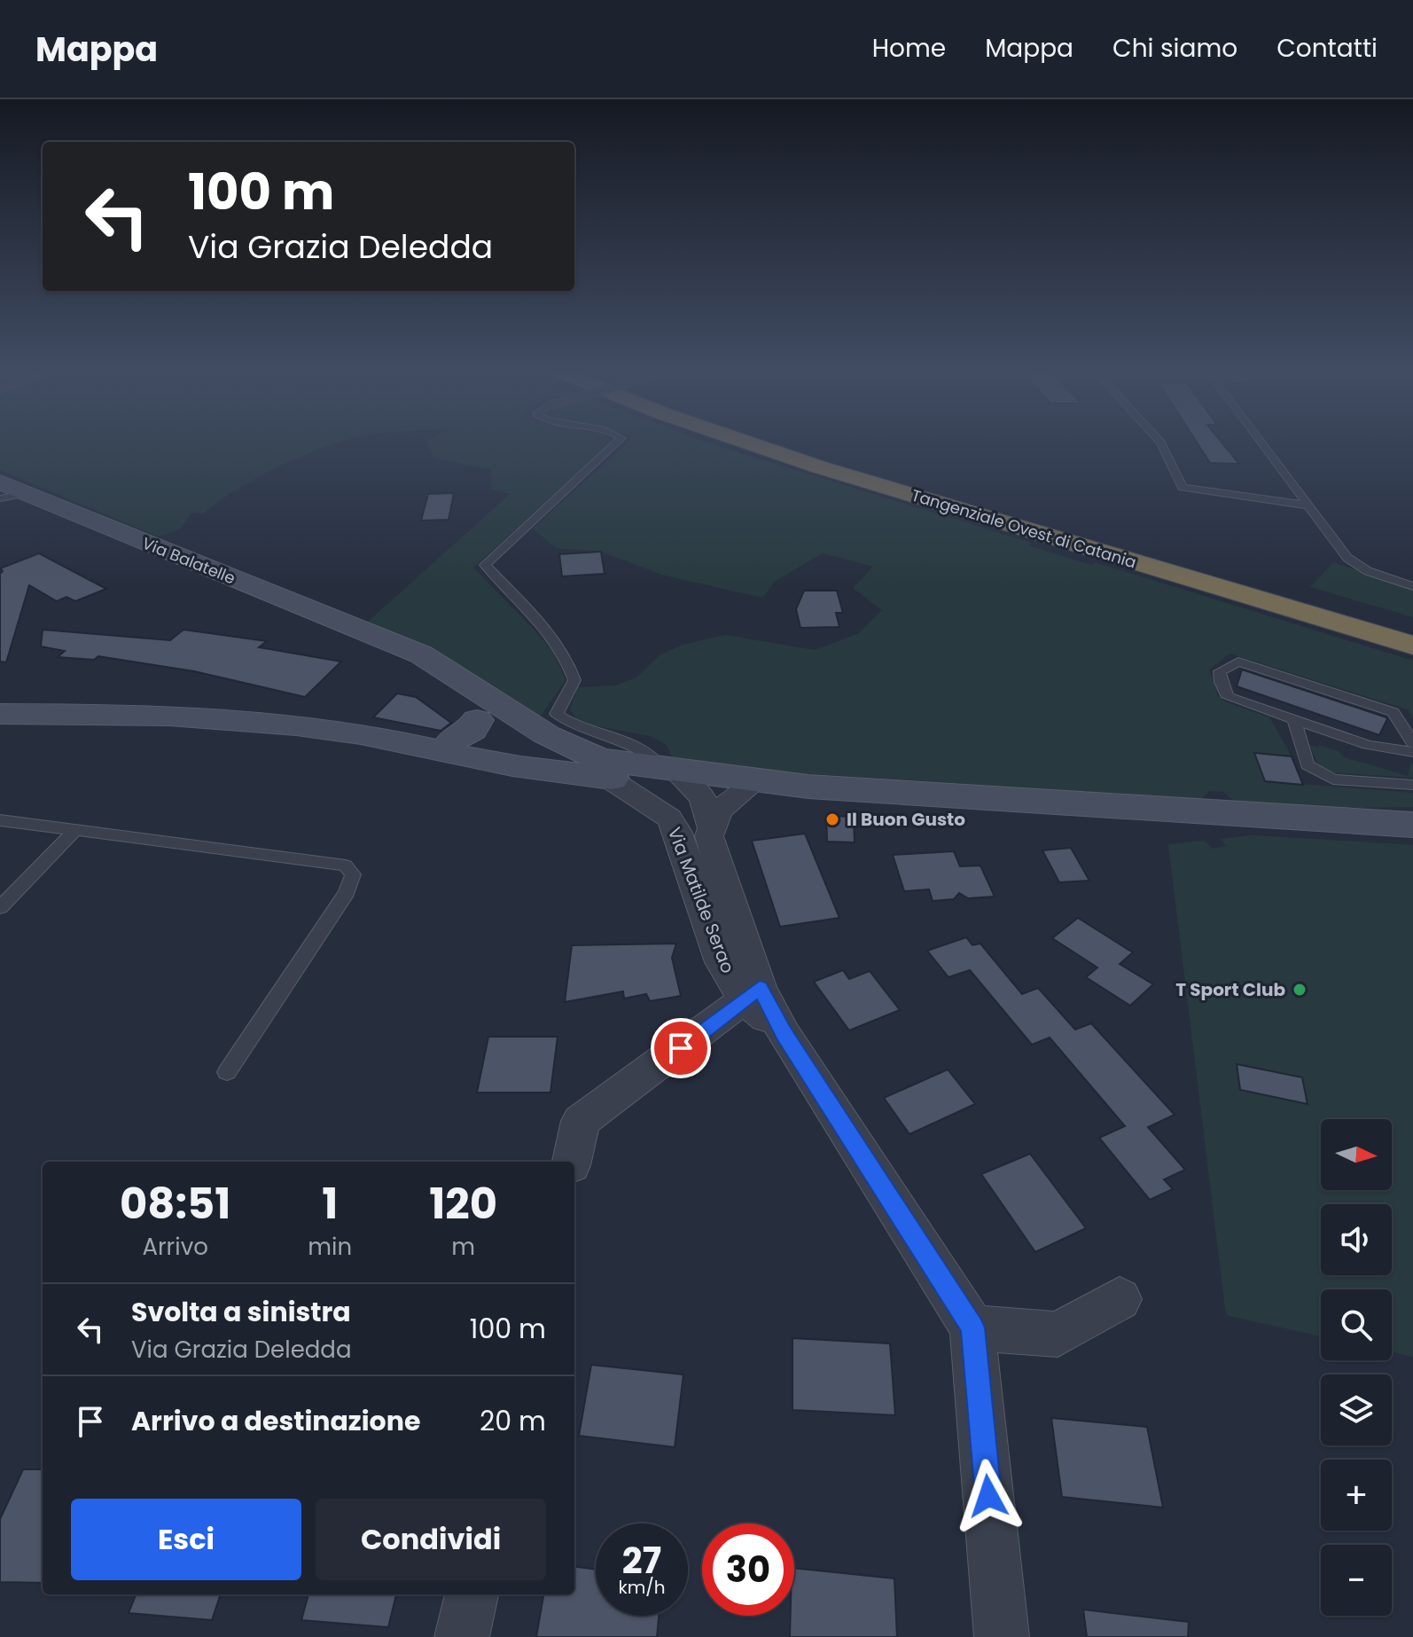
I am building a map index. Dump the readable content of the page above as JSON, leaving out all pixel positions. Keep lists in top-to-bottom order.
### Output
{
  "streets": {
    "highway": ["Tangenziale Ovest di Catania"],
    "main road": ["Via Balatelle"],
    "street": ["Via Matilde Serao"]
  },
  "places": ["Il Buon Gusto", "T Sport Club"],
  "north": "right",
  "page": {
    "header": "Mappa",
    "nav": [
      "Home",
      "Mappa",
      "Chi siamo",
      "Contatti"
    ],
    "turn": ["100 m", "Via Grazia Deledda"],
    "map_buttons": ["+", "−"],
    "eta": [
      "08:51",
      "Arrivo",
      "1",
      "min",
      "120",
      "m"
    ],
    "list": [
      {
        "name": "Svolta a sinistra",
        "note": "Via Grazia Deledda",
        "value": "100 m"
      },
      {
        "name": "Arrivo a destinazione",
        "value": "20 m"
      }
    ],
    "buttons": ["Esci", "Condividi"],
    "speed": "27 km/h",
    "limit": "30"
  }
}
